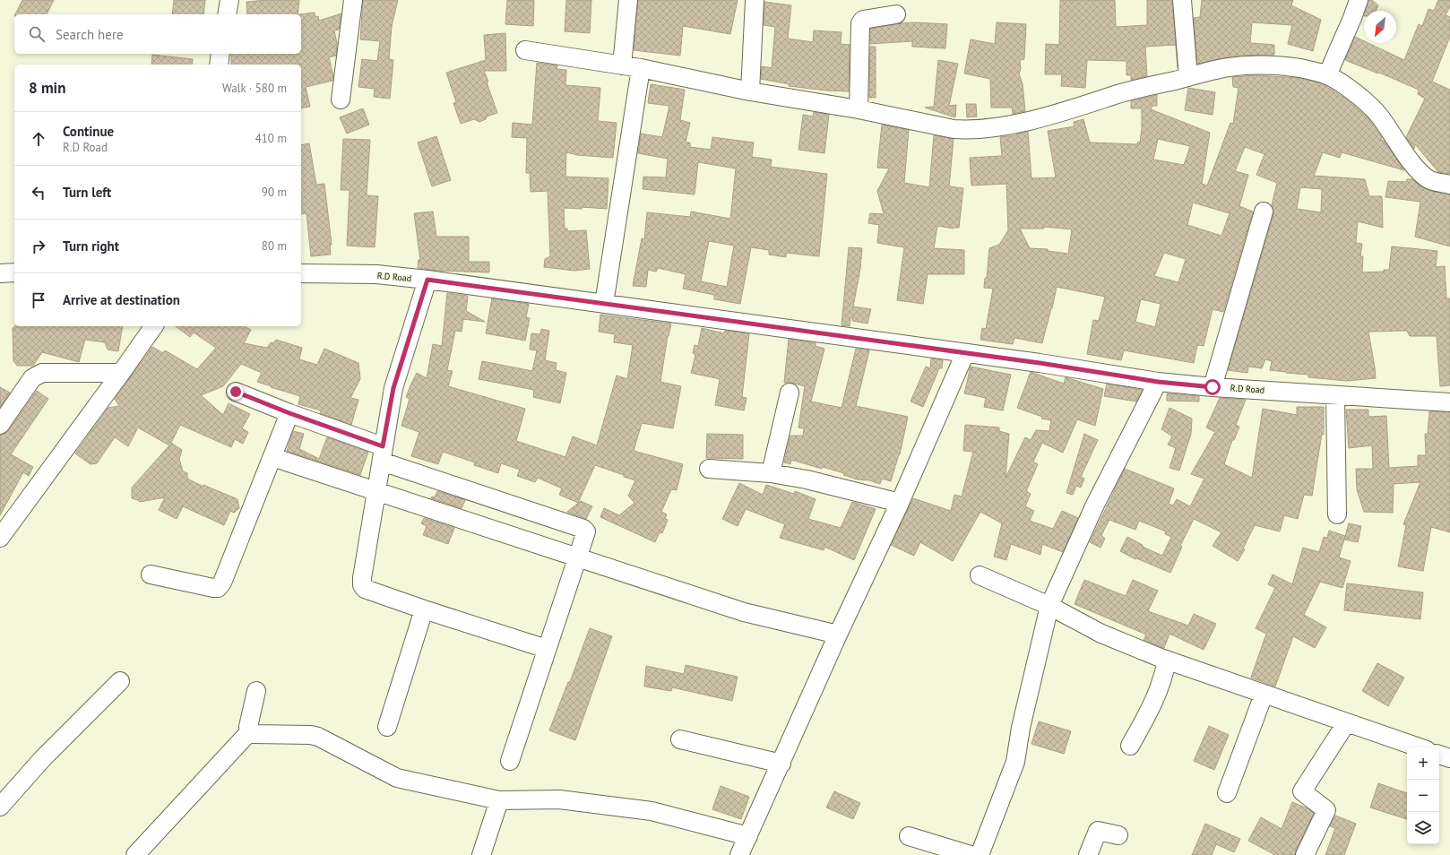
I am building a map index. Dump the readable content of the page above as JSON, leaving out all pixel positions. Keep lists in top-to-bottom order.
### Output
{
  "streets": {
    "street": ["R.D Road"]
  },
  "north": "bottom left",
  "page": {
    "search": "Search here",
    "heading": ["8 min", "Walk · 580 m"],
    "list": [
      ["Continue", "R.D Road", "410 m"],
      ["Turn left", "90 m"],
      ["Turn right", "80 m"],
      "Arrive at destination"
    ],
    "map_buttons": ["+", "−"]
  }
}
